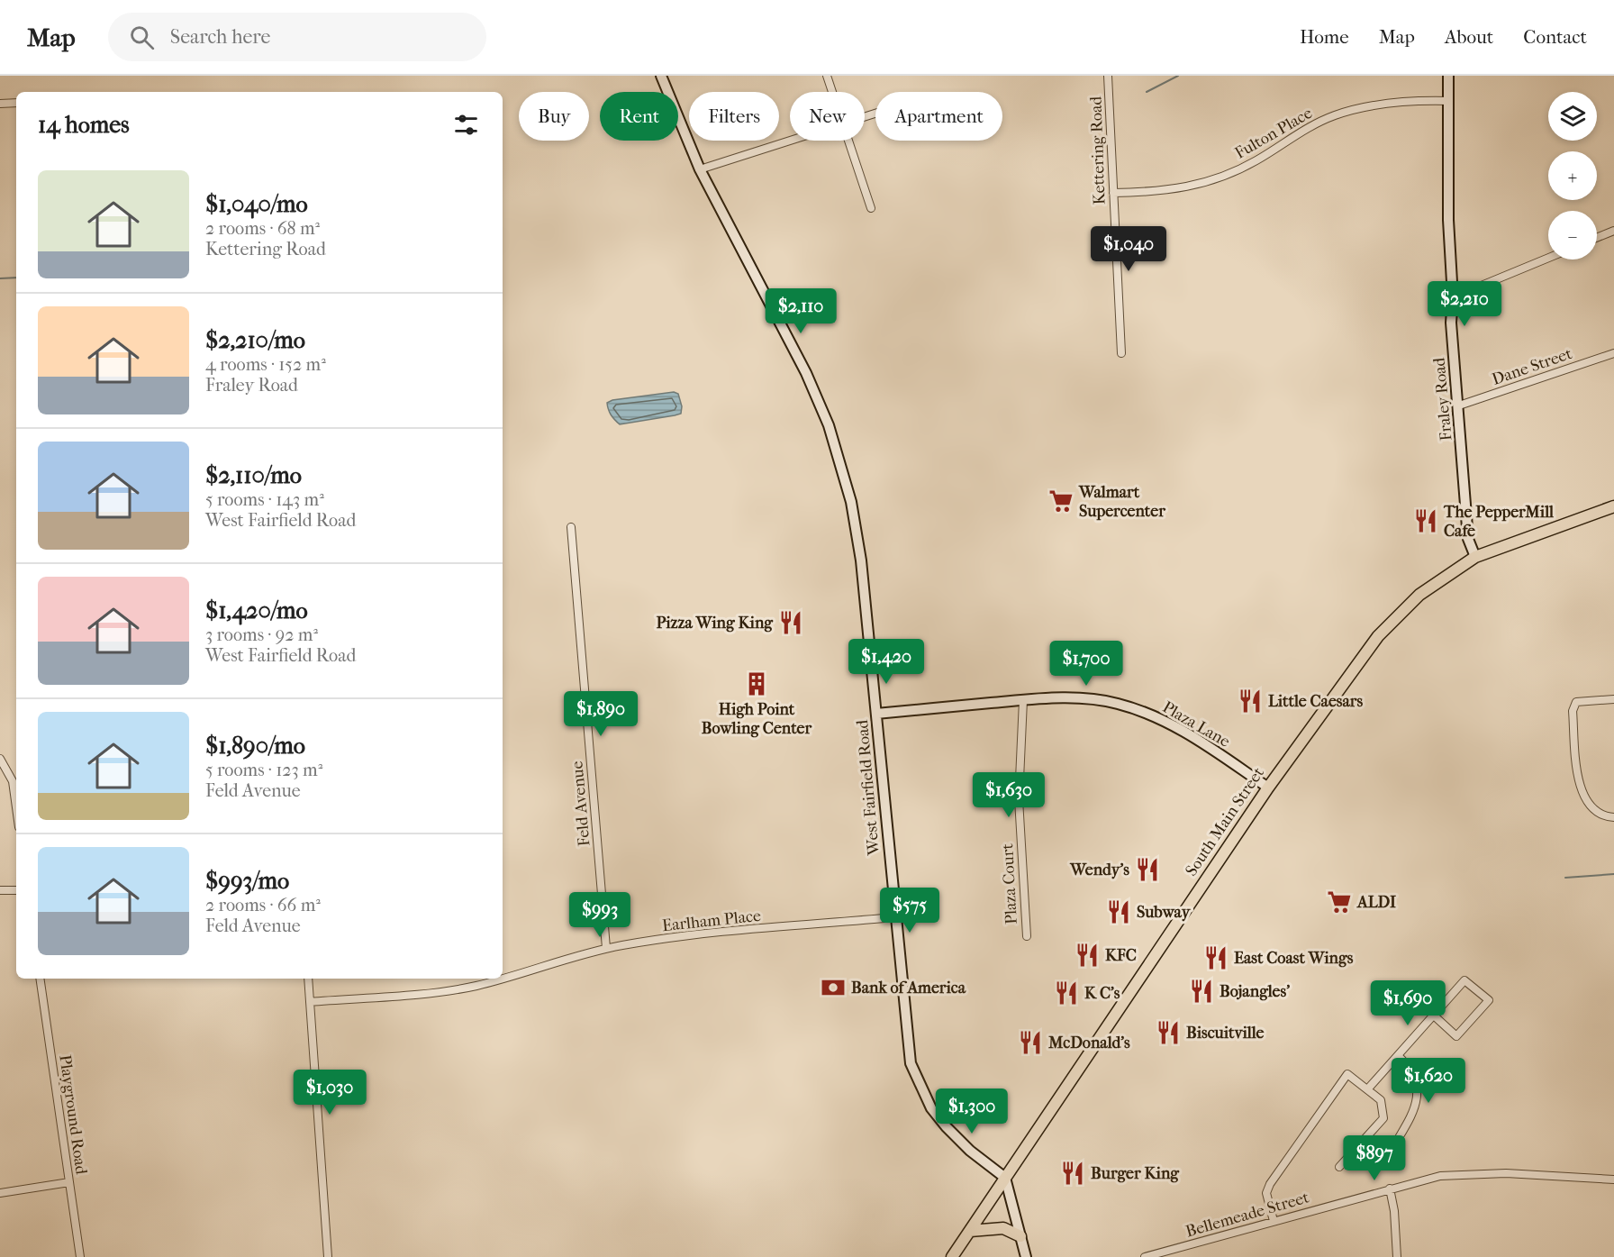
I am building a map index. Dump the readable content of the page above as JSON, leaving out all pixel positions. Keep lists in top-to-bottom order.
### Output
{
  "streets": {
    "main road": [
      "Fraley Road",
      "Plaza Lane",
      "West Fairfield Road",
      "South Main Street"
    ],
    "street": [
      "Fulton Place",
      "Kettering Road",
      "Dane Street",
      "Feld Avenue",
      "Plaza Court",
      "Earlham Place",
      "Playground Road",
      "Bellemeade Street"
    ]
  },
  "crossings": [
    ["Fulton Place", "Kettering Road"],
    ["Fulton Place", "Fraley Road"],
    ["Dane Street", "Fraley Road"],
    ["Fraley Road", "South Main Street"],
    ["Plaza Lane", "West Fairfield Road"],
    ["Plaza Lane", "South Main Street"],
    ["Plaza Lane", "Plaza Court"],
    ["West Fairfield Road", "South Main Street"],
    ["West Fairfield Road", "Earlham Place"],
    ["Feld Avenue", "Earlham Place"]
  ],
  "places": {
    "supermarket": ["Walmart Supercenter", "ALDI"],
    "restaurant": [
      "The PepperMill Cafe",
      "Pizza Wing King",
      "Little Caesars",
      "Wendy's",
      "Subway",
      "KFC",
      "East Coast Wings",
      "Bojangles'",
      "K C's",
      "Biscuitville",
      "McDonald's",
      "Burger King"
    ],
    "building": ["High Point Bowling Center"],
    "bank": ["Bank of America"]
  },
  "page": {
    "header": "Map",
    "search": "Search here",
    "nav": [
      "Home",
      "Map",
      "About",
      "Contact"
    ],
    "map_buttons": ["+", "−"],
    "chip": [
      "Buy",
      "Rent",
      "Filters",
      "New",
      "Apartment"
    ],
    "heading": "14 homes",
    "list": [
      {
        "name": "$1,040/mo",
        "note": "2 rooms · 68 m² · Kettering Road"
      },
      {
        "name": "$2,210/mo",
        "note": "4 rooms · 152 m² · Fraley Road"
      },
      {
        "name": "$2,110/mo",
        "note": "5 rooms · 143 m² · West Fairfield Road"
      },
      {
        "name": "$1,420/mo",
        "note": "3 rooms · 92 m² · West Fairfield Road"
      },
      {
        "name": "$1,890/mo",
        "note": "5 rooms · 123 m² · Feld Avenue"
      },
      {
        "name": "$993/mo",
        "note": "2 rooms · 66 m² · Feld Avenue"
      }
    ],
    "price": [
      "$1,040",
      "$2,210",
      "$2,110",
      "$1,420",
      "$1,700",
      "$1,890",
      "$1,630",
      "$575",
      "$993",
      "$1,690",
      "$1,620",
      "$1,030",
      "$1,300",
      "$897"
    ]
  }
}
